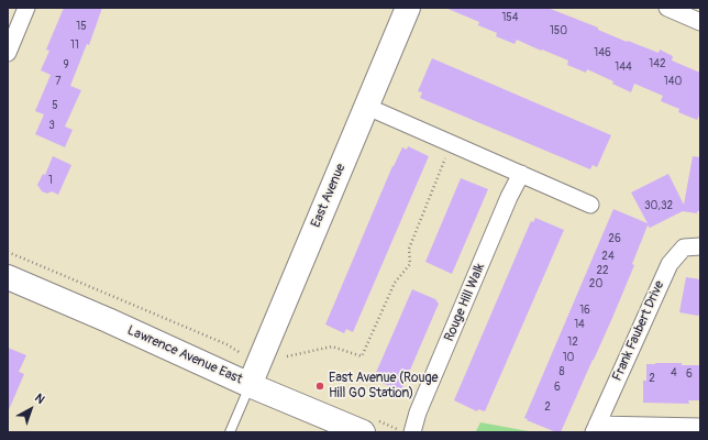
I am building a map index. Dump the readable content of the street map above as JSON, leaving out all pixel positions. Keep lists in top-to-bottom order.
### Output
{
  "streets": {
    "street": [
      "East Avenue",
      "Rouge Hill Walk",
      "Frank Faubert Drive",
      "Lawrence Avenue East"
    ]
  },
  "crossings": [
    ["East Avenue", "Lawrence Avenue East"]
  ],
  "places": ["East Avenue (Rouge Hill GO Station)"],
  "house_numbers": [
    "154",
    "15",
    "150",
    "11",
    "146",
    "142",
    "9",
    "144",
    "7",
    "140",
    "5",
    "3",
    "1",
    "30,32",
    "26",
    "24",
    "22",
    "20",
    "16",
    "14",
    "12",
    "10",
    "8",
    "4",
    "6",
    "2",
    "6",
    "2"
  ],
  "north": "top right"
}
